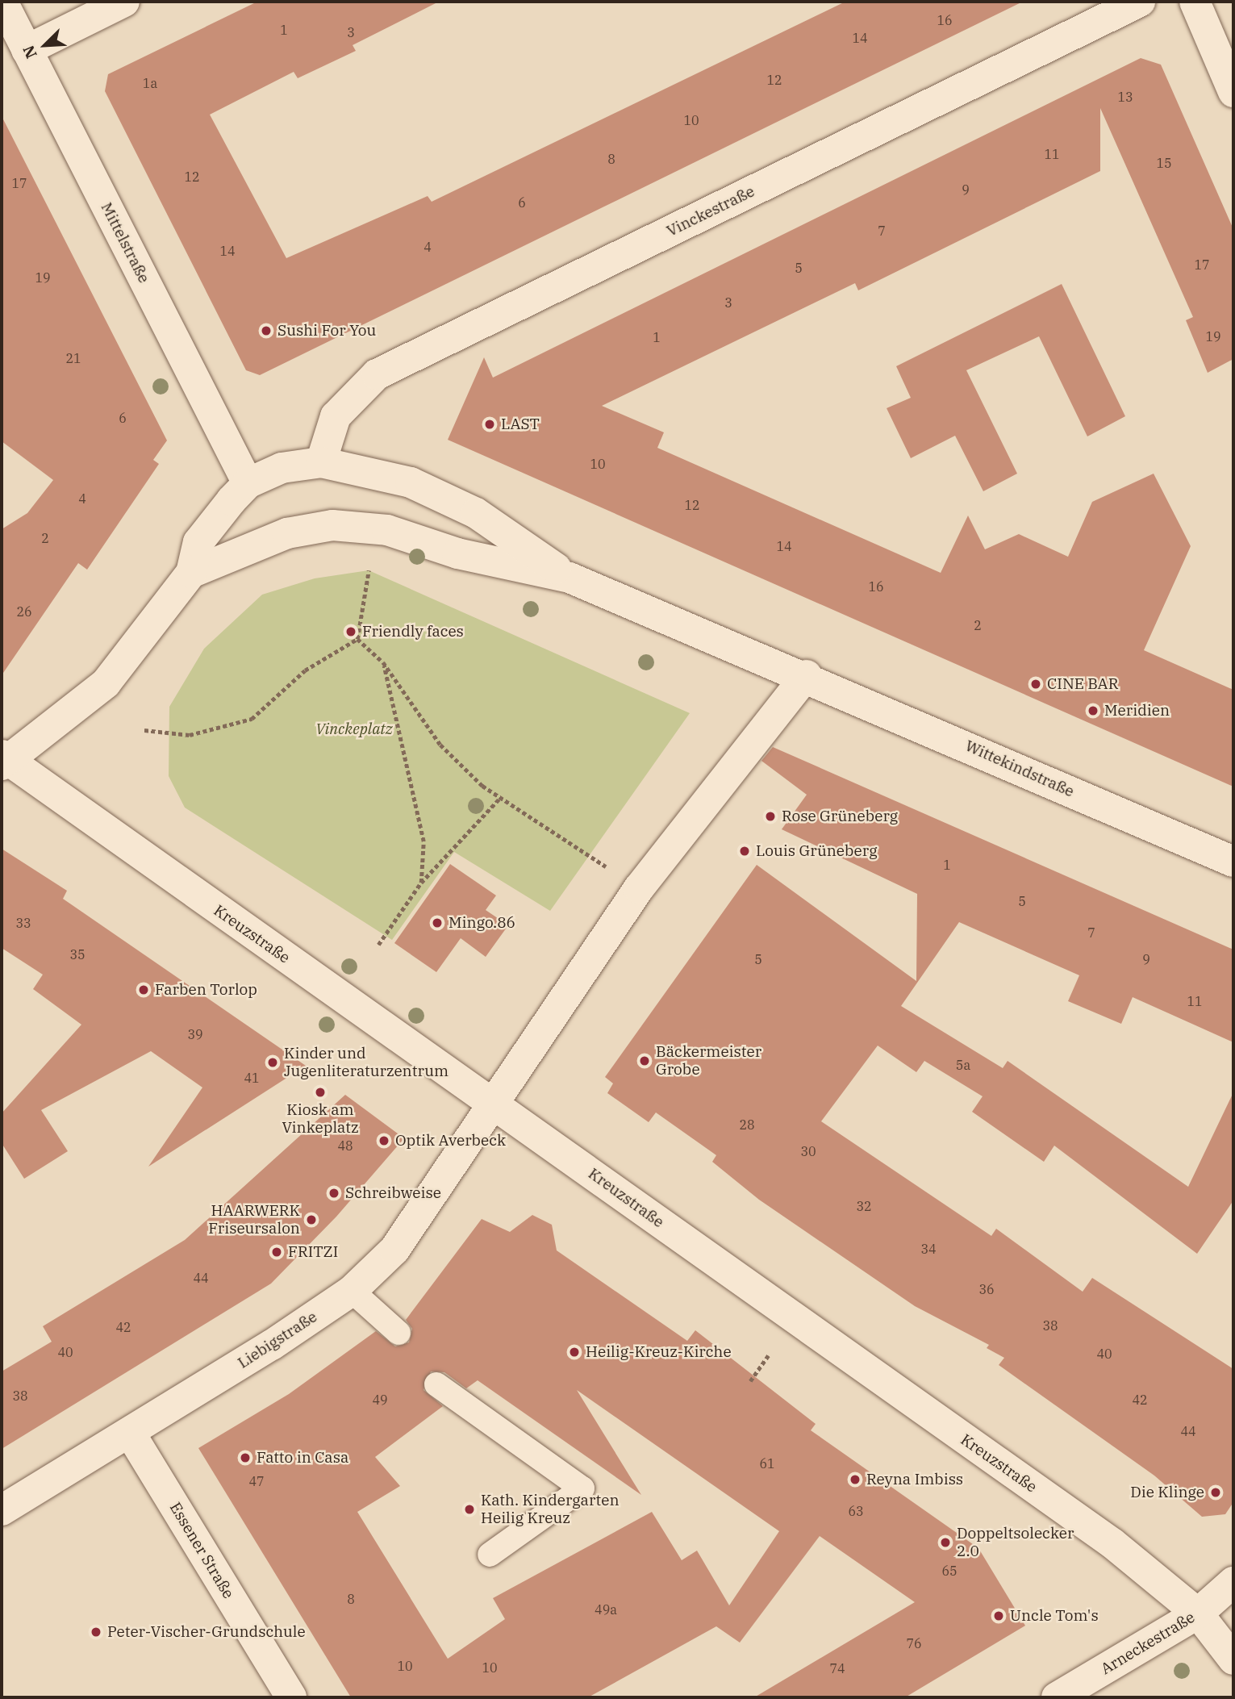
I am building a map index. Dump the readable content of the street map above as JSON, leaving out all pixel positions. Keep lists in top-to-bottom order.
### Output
{
  "streets": {
    "street": [
      "Vinckestraße",
      "Mittelstraße",
      "Wittekindstraße",
      "Kreuzstraße",
      "Liebigstraße",
      "Essener Straße",
      "Arneckestraße"
    ]
  },
  "crossings": [
    ["Kreuzstraße", "Liebigstraße"],
    ["Kreuzstraße", "Arneckestraße"],
    ["Liebigstraße", "Essener Straße"]
  ],
  "parks": ["Vinckeplatz"],
  "places": [
    "Sushi For You",
    "LAST",
    "Friendly faces",
    "CINE BAR",
    "Meridien",
    "Rose Grüneberg",
    "Louis Grüneberg",
    "Mingo.86",
    "Farben Torlop",
    "Bäckermeister Grobe",
    "Kinder und Jugenliteraturzentrum",
    "Kiosk am Vinkeplatz",
    "Optik Averbeck",
    "Schreibweise",
    "HAARWERK Friseursalon",
    "FRITZI",
    "Heilig-Kreuz-Kirche",
    "Fatto in Casa",
    "Reyna Imbiss",
    "Die Klinge",
    "Kath. Kindergarten Heilig Kreuz",
    "Doppeltsolecker 2.0",
    "Uncle Tom's",
    "Peter-Vischer-Grundschule"
  ],
  "house_numbers": [
    "16",
    "1",
    "3",
    "14",
    "12",
    "1a",
    "13",
    "10",
    "11",
    "8",
    "15",
    "12",
    "17",
    "9",
    "6",
    "7",
    "4",
    "14",
    "17",
    "5",
    "19",
    "3",
    "19",
    "1",
    "21",
    "6",
    "10",
    "4",
    "12",
    "2",
    "14",
    "16",
    "26",
    "2",
    "1",
    "5",
    "33",
    "7",
    "35",
    "5",
    "9",
    "11",
    "39",
    "5a",
    "41",
    "28",
    "48",
    "30",
    "32",
    "34",
    "44",
    "36",
    "38",
    "42",
    "40",
    "40",
    "38",
    "49",
    "42",
    "44",
    "61",
    "47",
    "63",
    "65",
    "8",
    "49a",
    "76",
    "10",
    "10",
    "74"
  ],
  "north": "bottom left"
}
